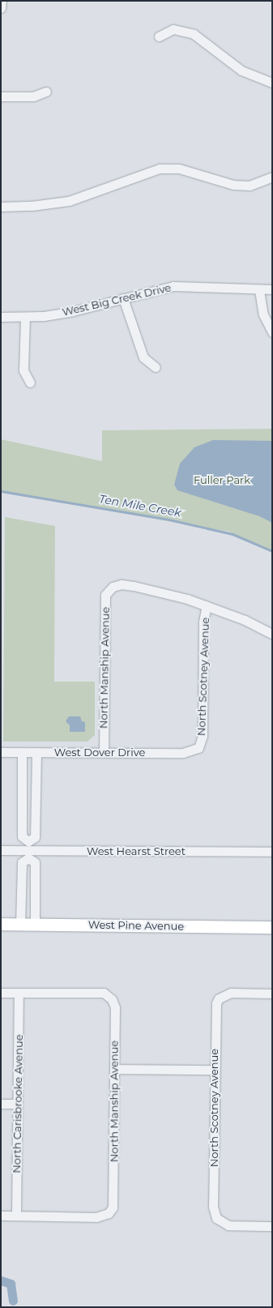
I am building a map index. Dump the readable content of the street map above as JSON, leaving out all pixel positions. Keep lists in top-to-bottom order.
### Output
{
  "streets": {
    "street": [
      "West Big Creek Drive",
      "North Manship Avenue",
      "North Scotney Avenue",
      "West Dover Drive",
      "West Hearst Street",
      "West Pine Avenue",
      "North Carisbrooke Avenue"
    ]
  },
  "crossings": [
    ["North Manship Avenue", "North Scotney Avenue"],
    ["North Manship Avenue", "West Dover Drive"],
    ["North Manship Avenue", "North Carisbrooke Avenue"],
    ["North Scotney Avenue", "West Dover Drive"]
  ],
  "water": ["Ten Mile Creek"],
  "parks": ["Fuller Park"]
}
